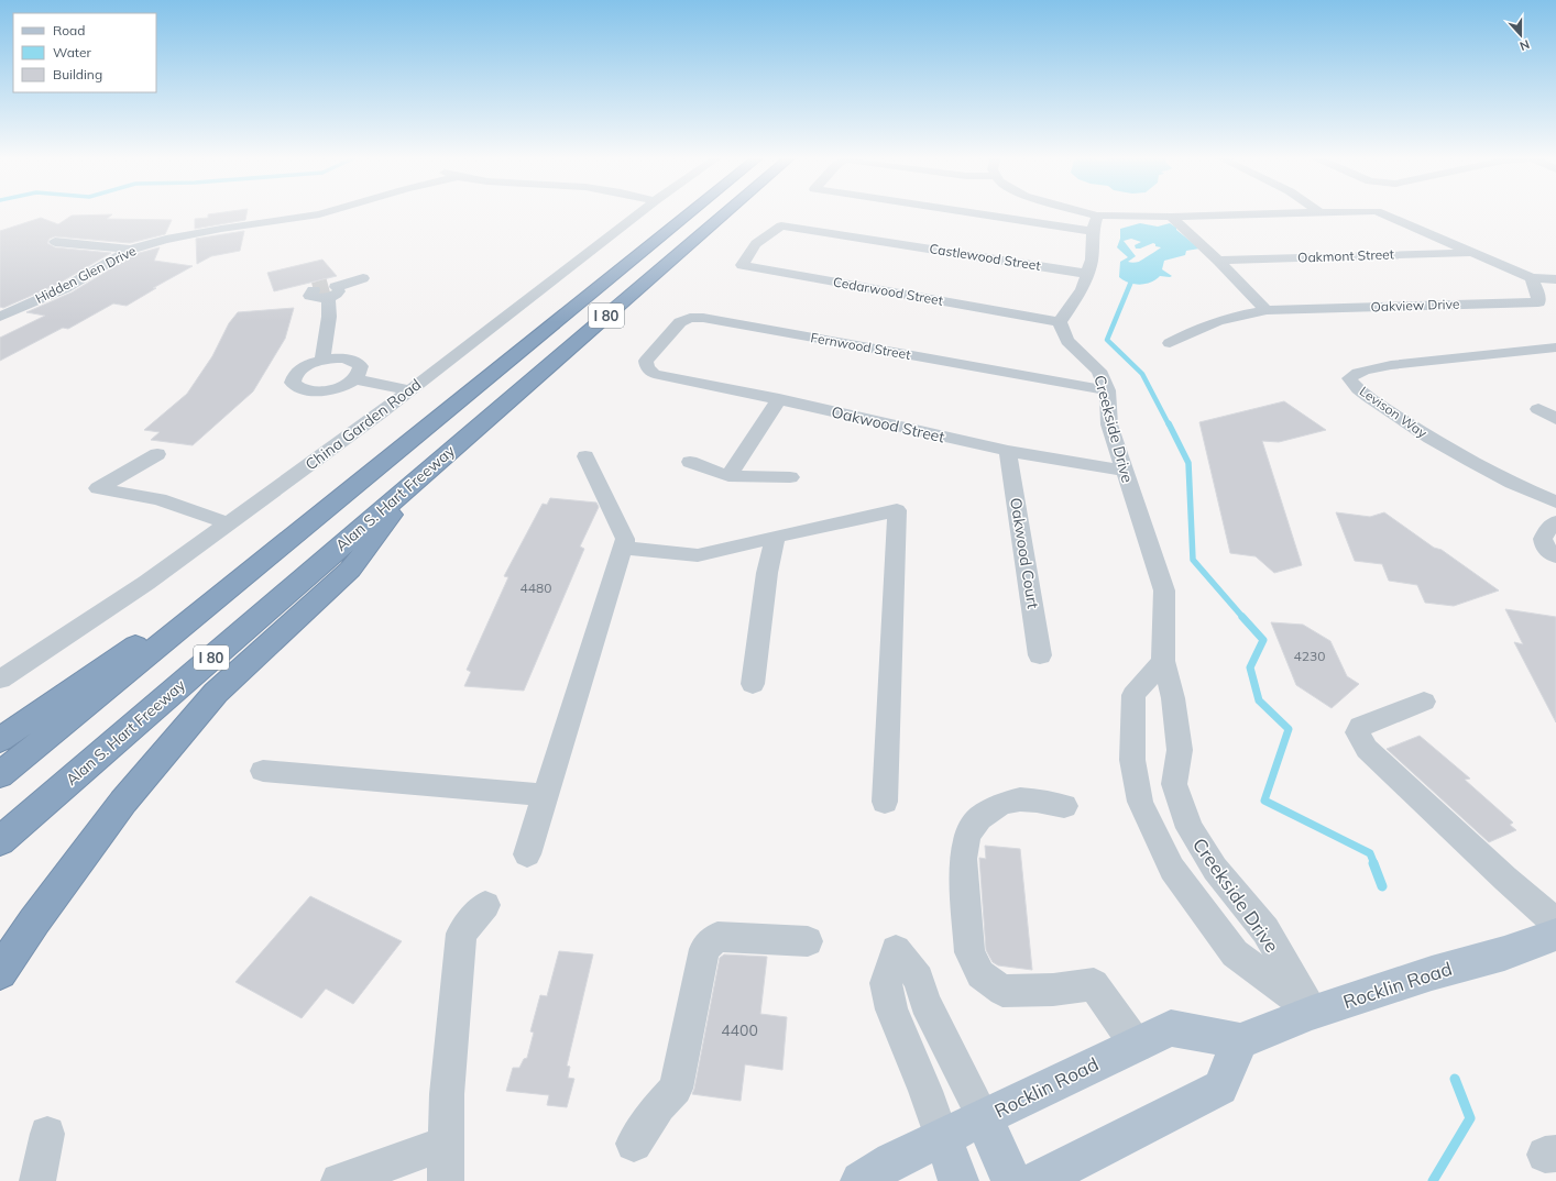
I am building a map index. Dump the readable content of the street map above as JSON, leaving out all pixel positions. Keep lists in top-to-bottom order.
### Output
{
  "streets": {
    "highway": ["I 80", "Alan S. Hart Freeway"],
    "main road": ["Rocklin Road"],
    "street": [
      "Oakmont Street",
      "Castlewood Street",
      "Hidden Glen Drive",
      "Cedarwood Street",
      "Oakview Drive",
      "Fernwood Street",
      "Levison Way",
      "China Garden Road",
      "Oakwood Street",
      "Creekside Drive",
      "Oakwood Court"
    ]
  },
  "crossings": [
    ["Castlewood Street", "Cedarwood Street"],
    ["Cedarwood Street", "Creekside Drive"],
    ["Fernwood Street", "Oakwood Street"],
    ["Fernwood Street", "Creekside Drive"],
    ["Oakwood Street", "Creekside Drive"],
    ["Oakwood Street", "Oakwood Court"],
    ["Creekside Drive", "Rocklin Road"]
  ],
  "house_numbers": ["4480", "4230", "4400"],
  "legend": ["Road", "Water", "Building"],
  "north": "bottom"
}
